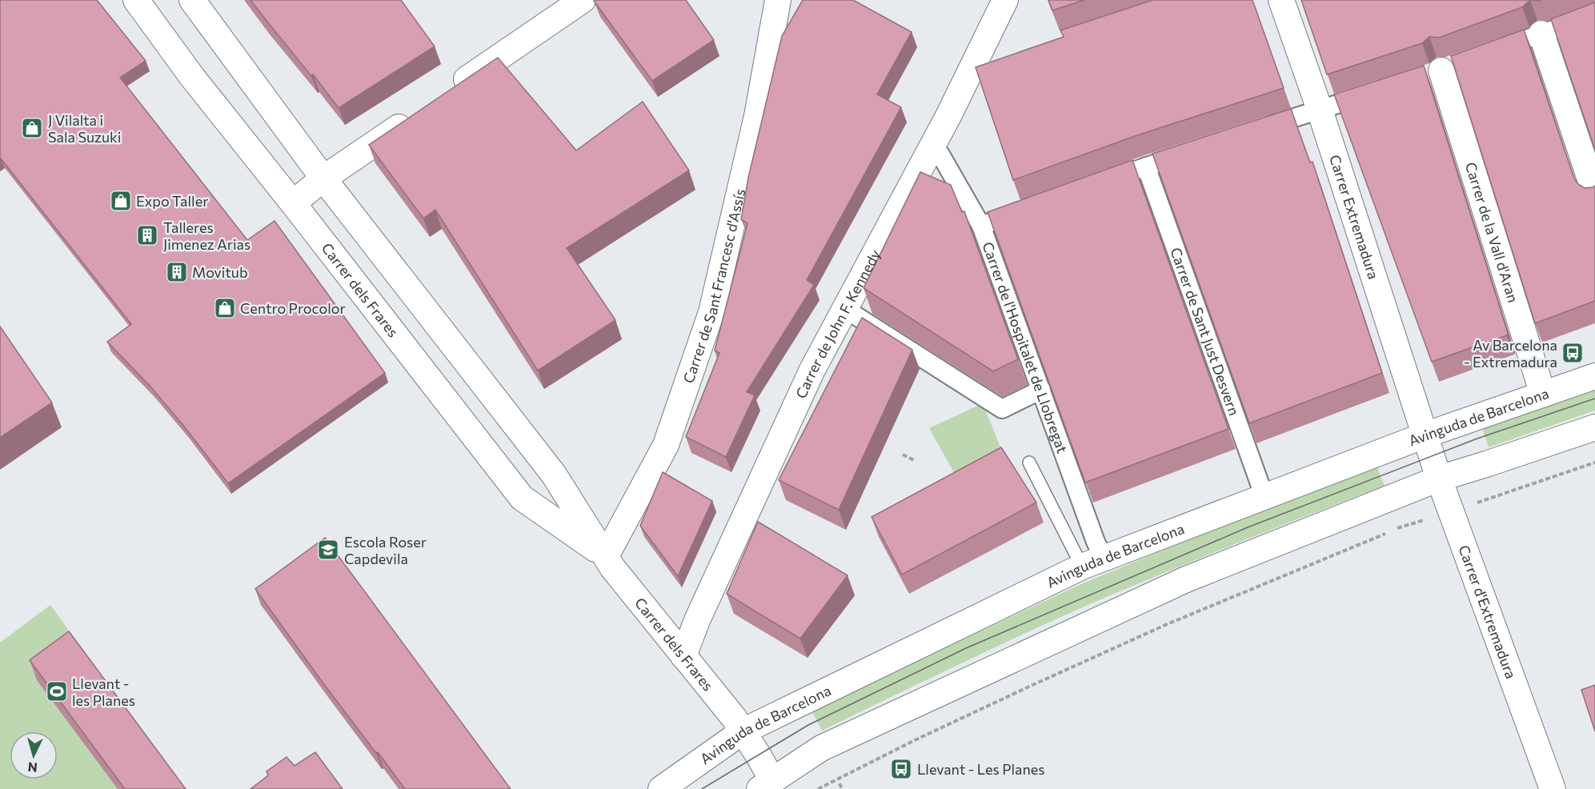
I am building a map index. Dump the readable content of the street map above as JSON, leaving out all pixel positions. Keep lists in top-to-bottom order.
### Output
{
  "streets": {
    "street": [
      "Carrer Extremadura",
      "Carrer de la Vall d'Aran",
      "Carrer de Sant Francesc d'Assís",
      "Carrer dels Frares",
      "Carrer de John F. Kennedy",
      "Carrer de Sant Just Desvern",
      "Carrer de l'Hospitalet de Llobregat",
      "Avinguda de Barcelona",
      "Carrer d'Extremadura"
    ]
  },
  "crossings": [
    ["Carrer Extremadura", "Avinguda de Barcelona"],
    ["Carrer Extremadura", "Carrer d'Extremadura"],
    ["Carrer de la Vall d'Aran", "Avinguda de Barcelona"],
    ["Carrer de Sant Francesc d'Assís", "Carrer dels Frares"],
    ["Carrer dels Frares", "Carrer de John F. Kennedy"],
    ["Carrer dels Frares", "Avinguda de Barcelona"],
    ["Carrer de John F. Kennedy", "Carrer de l'Hospitalet de Llobregat"],
    ["Carrer de Sant Just Desvern", "Avinguda de Barcelona"],
    ["Carrer de l'Hospitalet de Llobregat", "Avinguda de Barcelona"],
    ["Avinguda de Barcelona", "Carrer d'Extremadura"]
  ],
  "places": {
    "shop": ["J Vilalta i Sala Suzuki", "Expo Taller", "Centro Procolor"],
    "building": ["Talleres Jimenez Arias", "Movitub"],
    "bus stop": ["Av Barcelona - Extremadura", "Llevant - Les Planes"],
    "school or university": ["Escola Roser Capdevila"],
    "sports": ["Llevant - les Planes"]
  },
  "north": "bottom"
}
